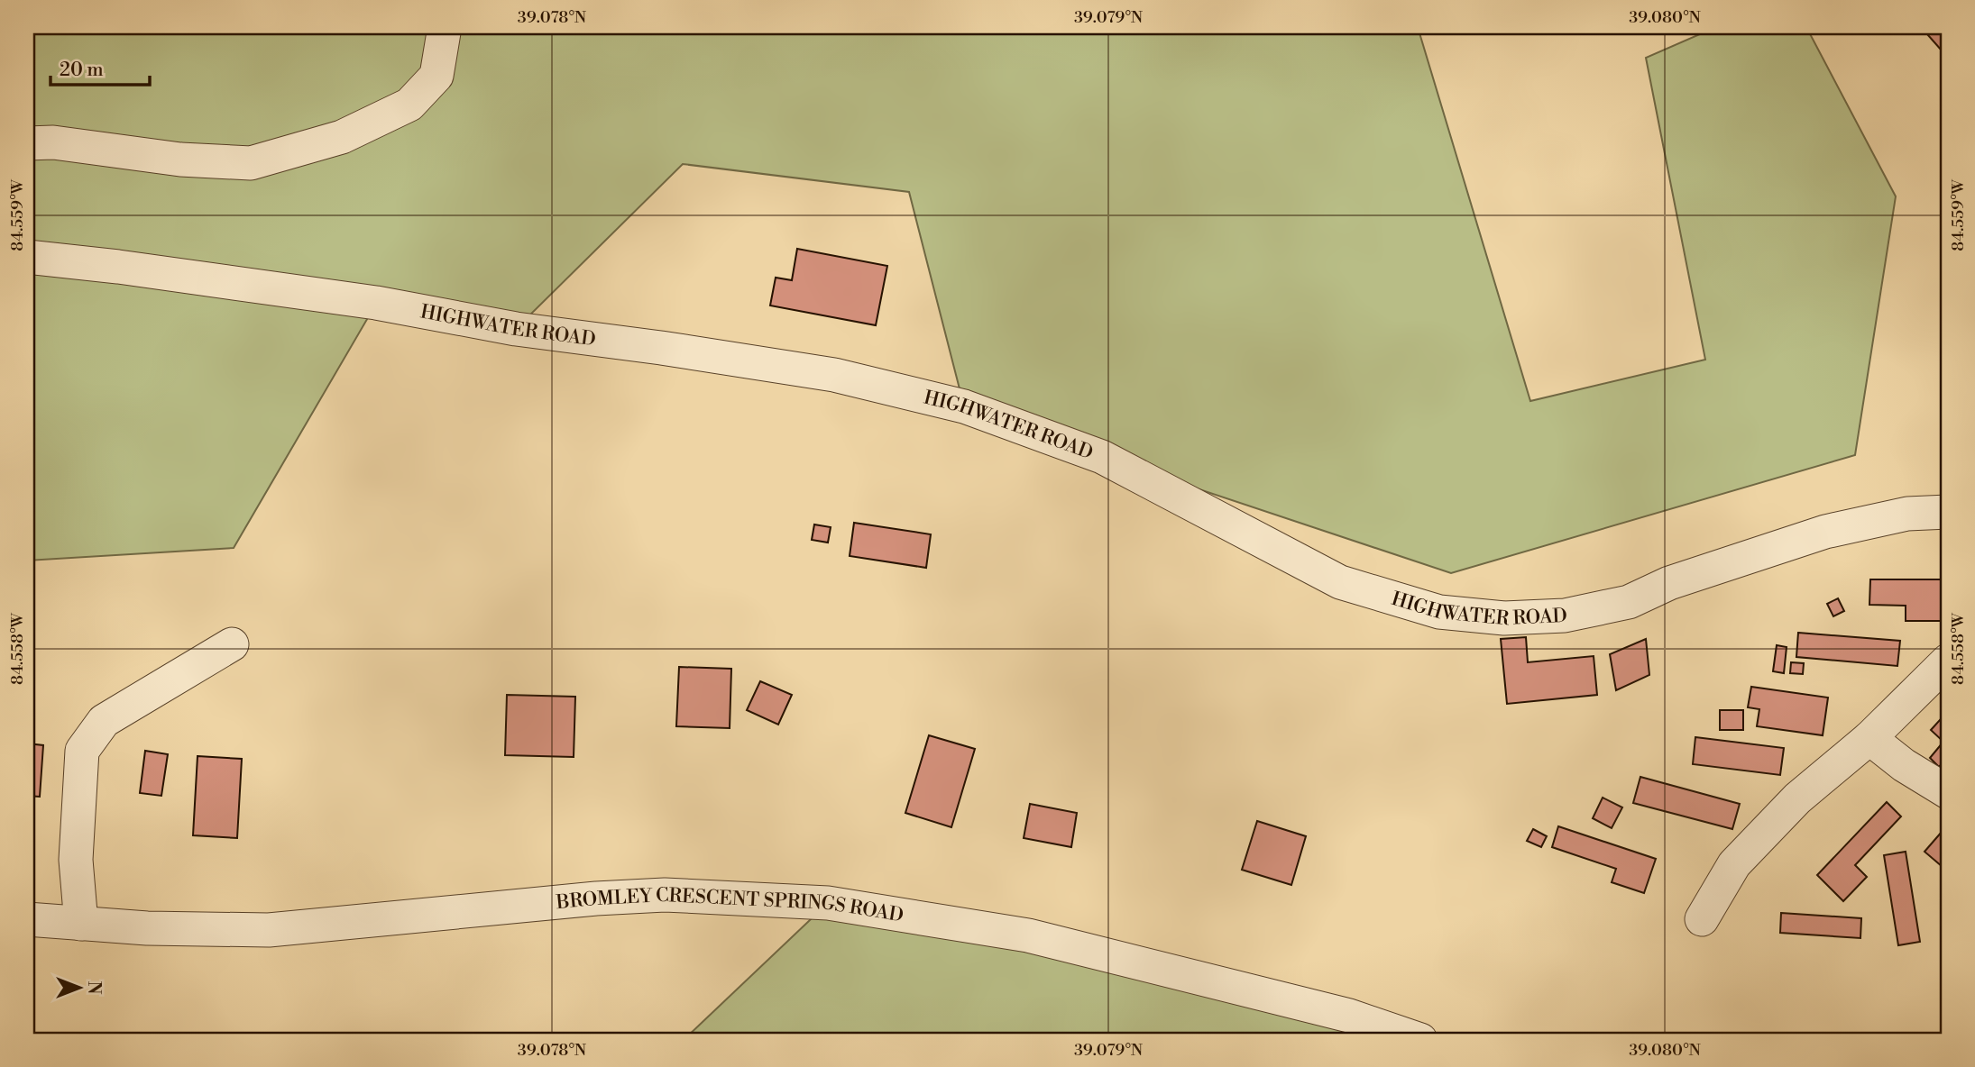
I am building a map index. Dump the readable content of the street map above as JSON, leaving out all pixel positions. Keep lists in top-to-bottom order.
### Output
{
  "streets": {
    "street": ["HIGHWATER ROAD", "BROMLEY CRESCENT SPRINGS ROAD"]
  },
  "scale_bar": "20 m",
  "north": "right",
  "coordinates": [
    "39.078°N",
    "39.079°N",
    "39.080°N",
    "84.559°W",
    "84.558°W"
  ]
}
